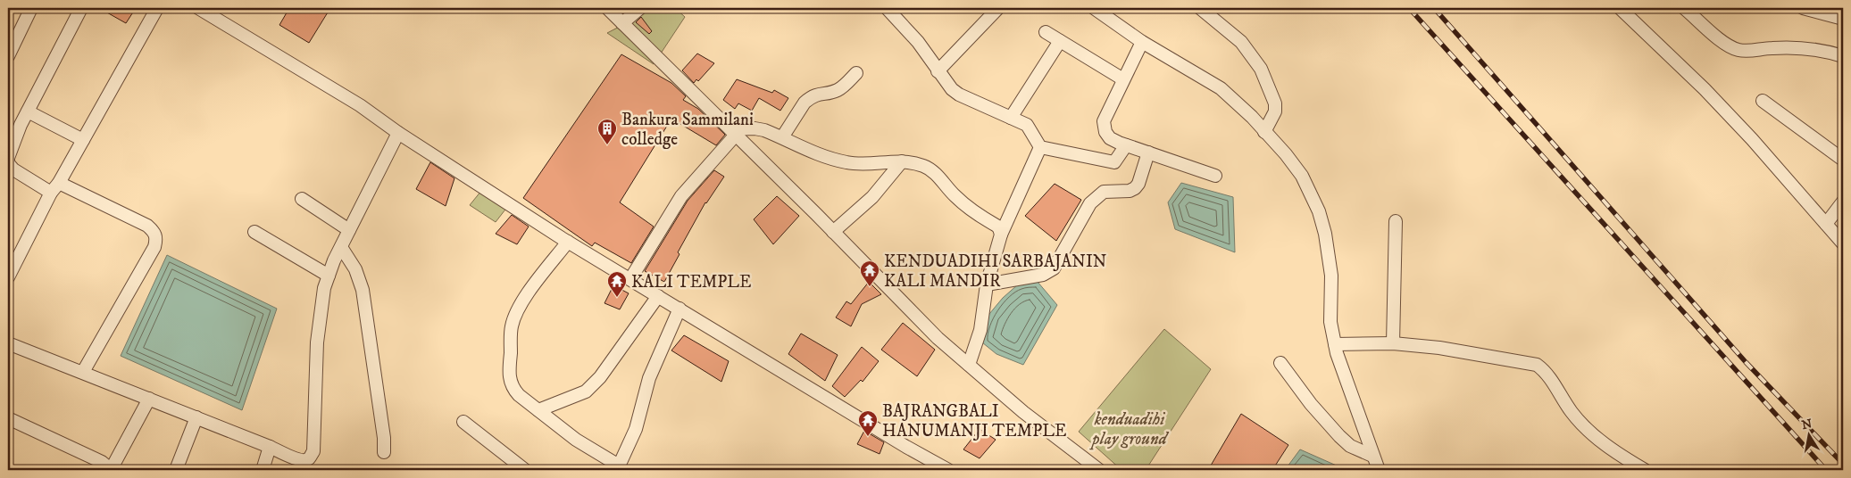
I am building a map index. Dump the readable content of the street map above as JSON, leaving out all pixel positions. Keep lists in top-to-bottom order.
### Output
{
  "parks": ["kenduadihi play ground"],
  "places": {
    "building": ["Bankura Sammilani colledge"],
    "temple": ["KENDUADIHI SARBAJANIN KALI MANDIR", "KALI TEMPLE", "BAJRANGBALI HANUMANJI TEMPLE"]
  },
  "north": "top"
}
